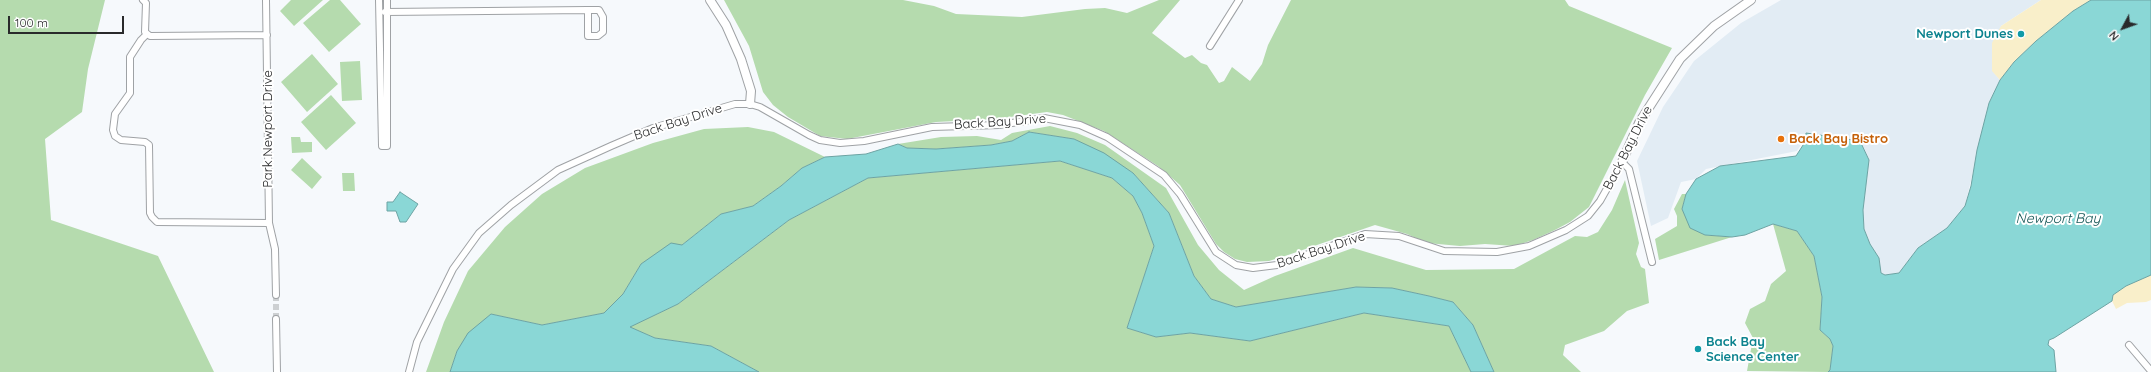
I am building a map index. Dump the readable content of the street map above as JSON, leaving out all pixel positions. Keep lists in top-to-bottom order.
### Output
{
  "streets": {
    "street": ["Back Bay Drive", "Park Newport Drive"]
  },
  "water": ["Newport Bay"],
  "places": ["Newport Dunes", "Back Bay Bistro", "Back Bay Science Center"],
  "scale_bar": "100 m",
  "north": "bottom left"
}
